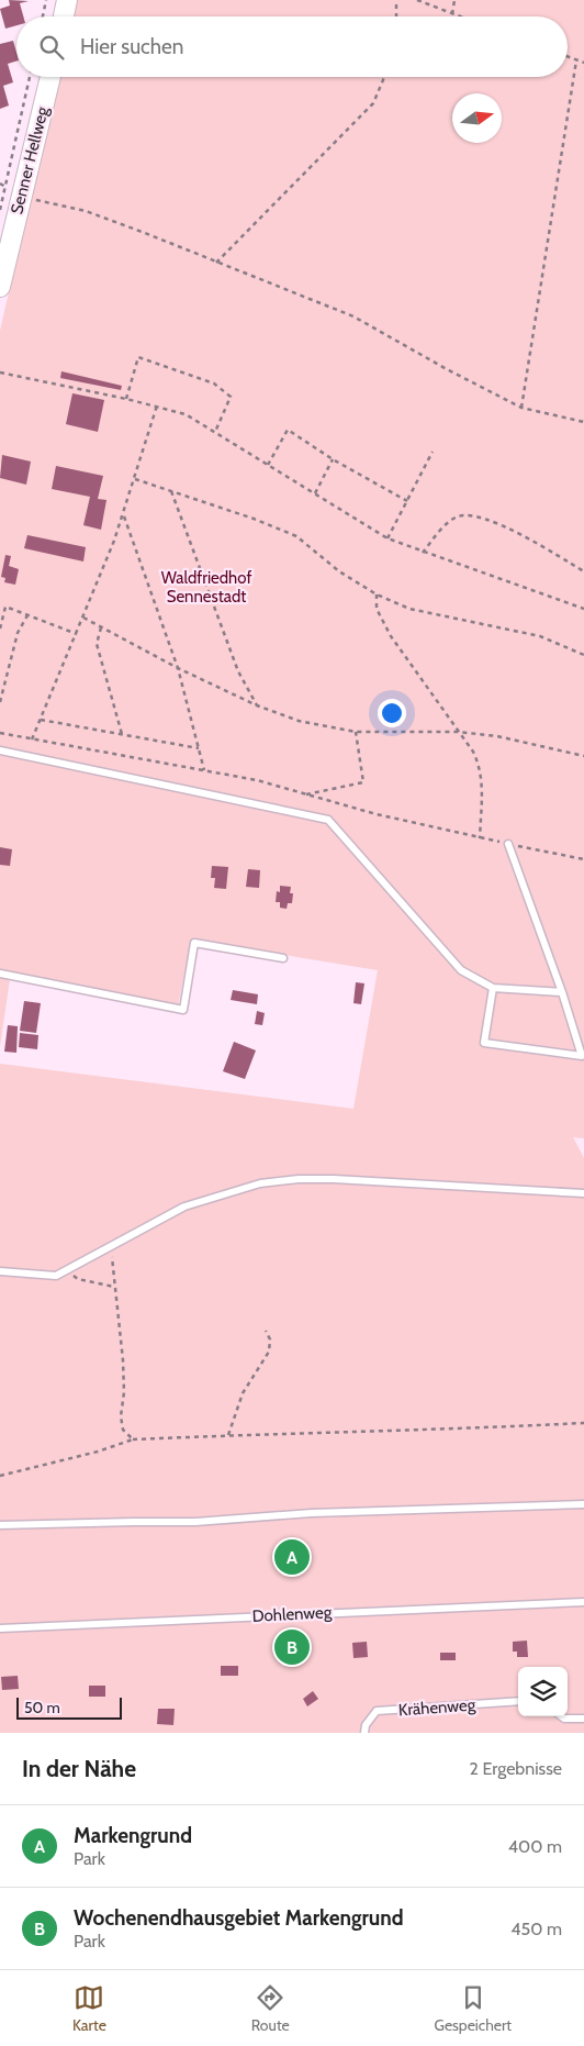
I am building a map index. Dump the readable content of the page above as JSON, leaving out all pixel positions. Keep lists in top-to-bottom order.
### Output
{
  "streets": {
    "street": ["Senner Hellweg"],
    "lane": ["Dohlenweg", "Krähenweg"]
  },
  "parks": ["Waldfriedhof Sennestadt"],
  "scale_bar": "50 m",
  "north": "right",
  "page": {
    "search": "Hier suchen",
    "pins": ["A", "B"],
    "scale": "50 m",
    "heading": ["In der Nähe", "2 Ergebnisse"],
    "list": [
      {
        "mark": "A",
        "name": "Markengrund",
        "note": "Park",
        "value": "400 m"
      },
      {
        "mark": "B",
        "name": "Wochenendhausgebiet Markengrund",
        "note": "Park",
        "value": "450 m"
      }
    ],
    "nav": ["Karte", "Route", "Gespeichert"]
  }
}
